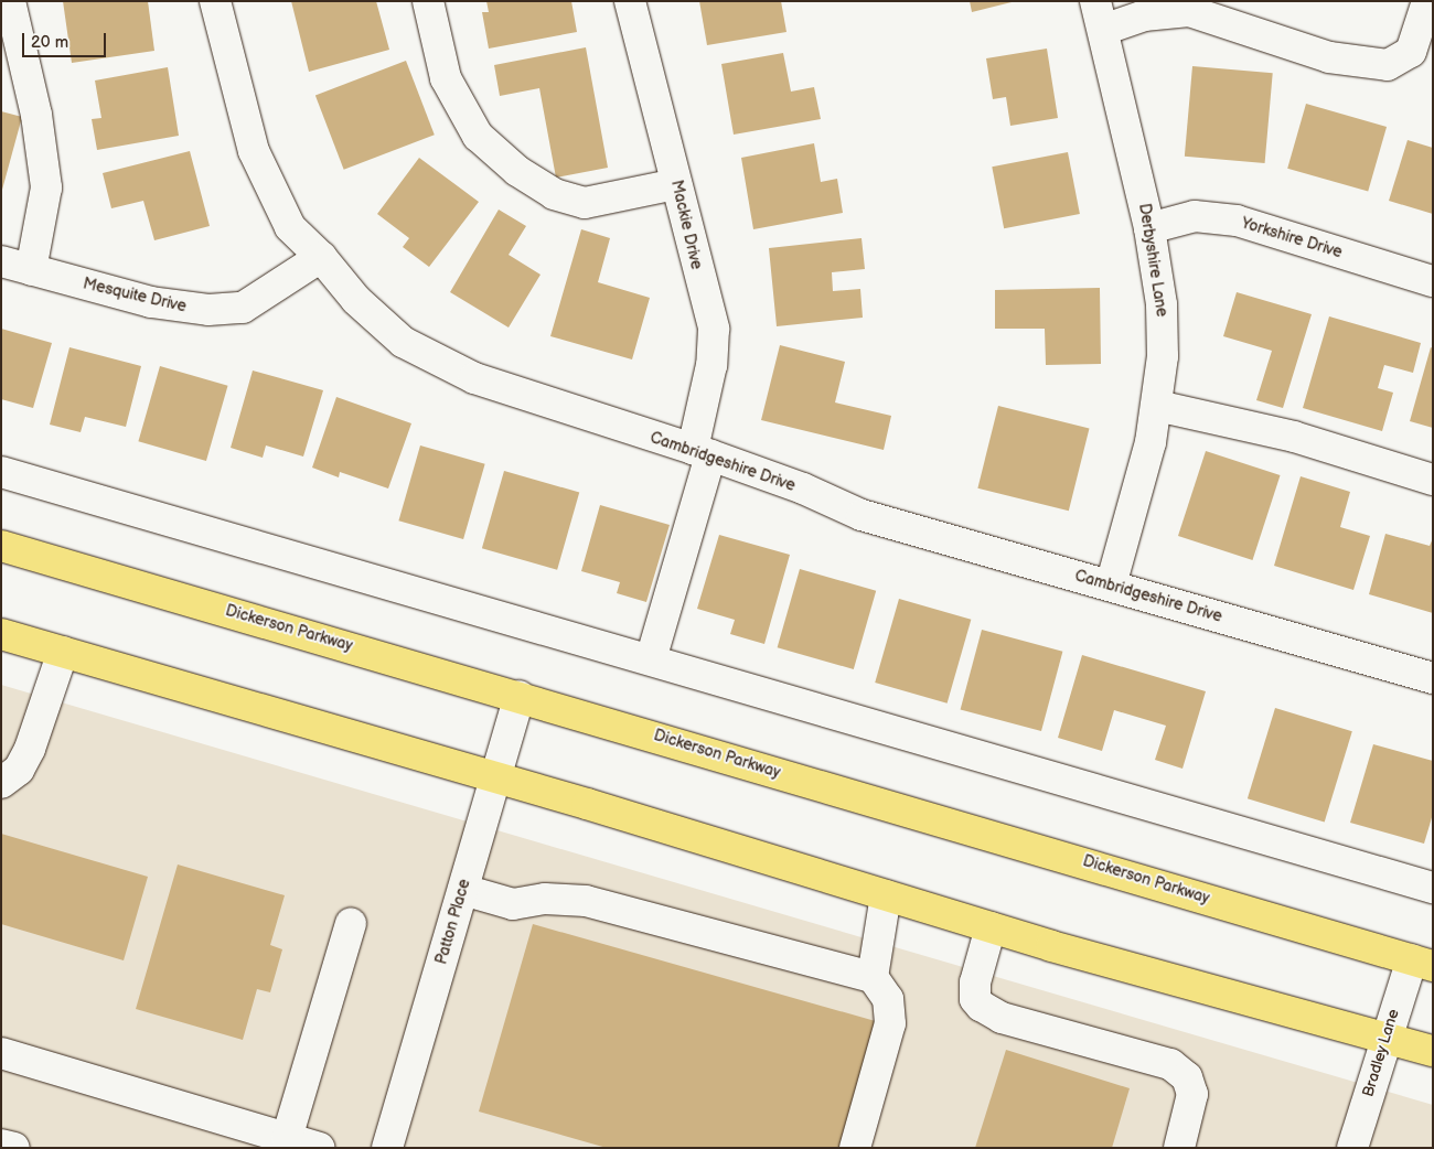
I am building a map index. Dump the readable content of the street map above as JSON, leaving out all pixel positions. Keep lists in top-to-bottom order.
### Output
{
  "streets": {
    "main road": ["Dickerson Parkway"],
    "street": [
      "Mackie Drive",
      "Yorkshire Drive",
      "Derbyshire Lane",
      "Mesquite Drive",
      "Cambridgeshire Drive",
      "Patton Place",
      "Bradley Lane"
    ]
  },
  "crossings": [
    ["Mackie Drive", "Cambridgeshire Drive"],
    ["Yorkshire Drive", "Derbyshire Lane"],
    ["Derbyshire Lane", "Cambridgeshire Drive"],
    ["Mesquite Drive", "Cambridgeshire Drive"],
    ["Dickerson Parkway", "Patton Place"],
    ["Dickerson Parkway", "Bradley Lane"]
  ],
  "scale_bar": "20 m"
}
